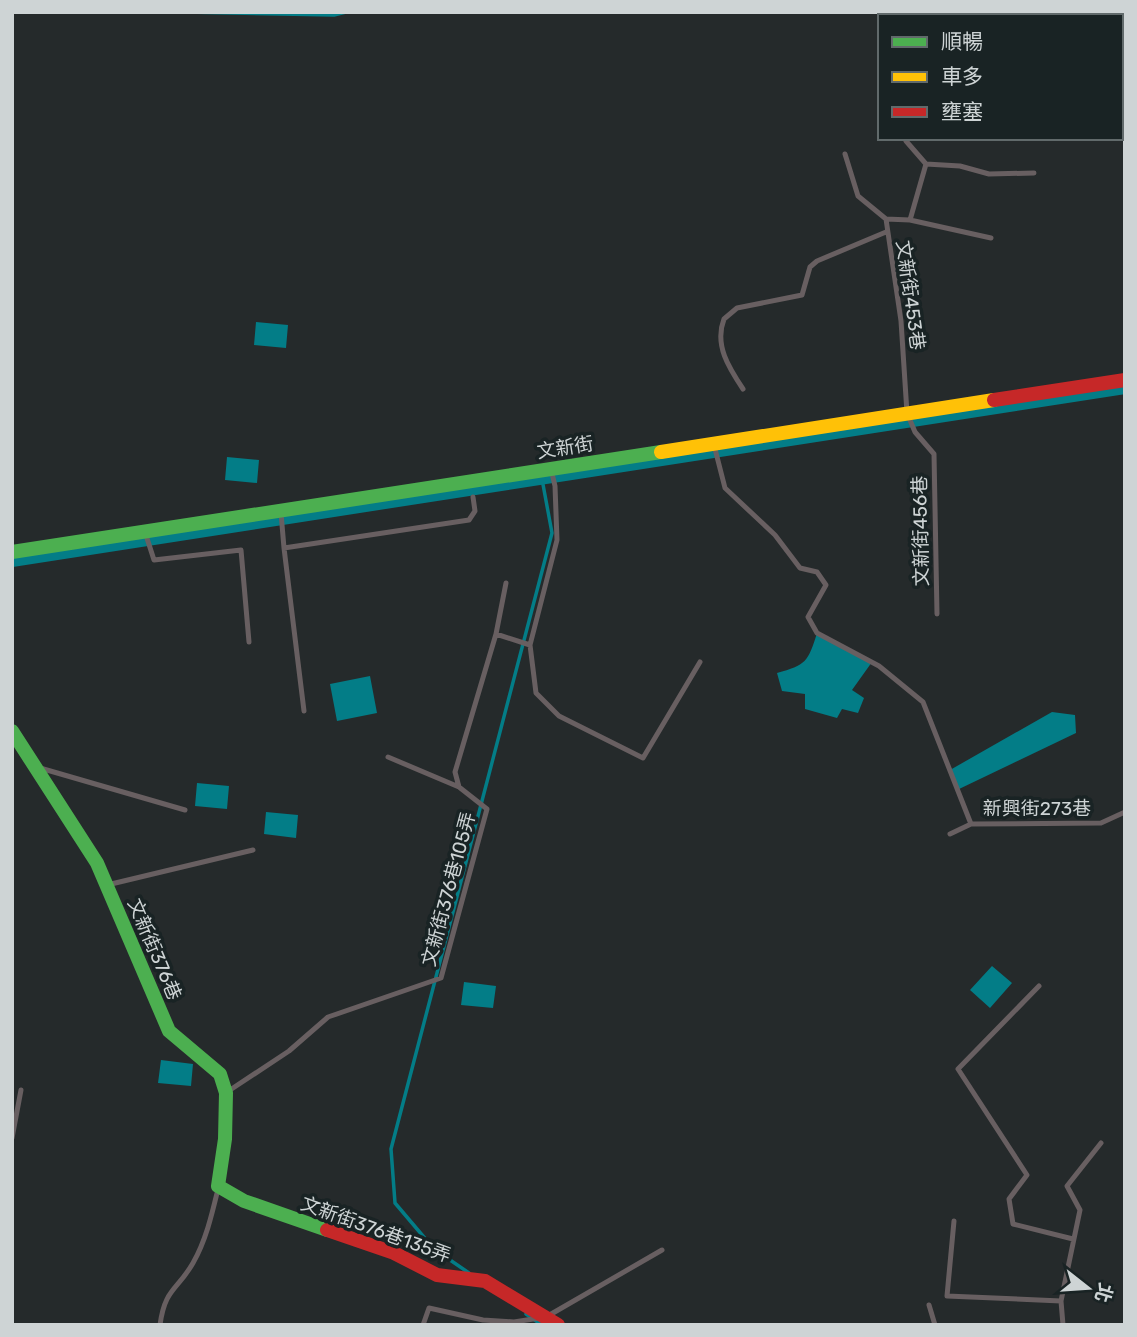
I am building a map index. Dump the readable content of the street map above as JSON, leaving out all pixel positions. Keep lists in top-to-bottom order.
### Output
{
  "streets": {
    "street": ["文新街", "文新街376巷", "文新街376巷135弄"],
    "lane": [
      "文新街453巷",
      "文新街456巷",
      "新興街273巷",
      "文新街376巷105弄"
    ]
  },
  "crossings": [
    ["文新街453巷", "文新街"],
    ["文新街453巷", "文新街456巷"],
    ["文新街", "文新街456巷"],
    ["文新街376巷105弄", "文新街376巷"]
  ],
  "legend": ["順暢", "車多", "壅塞"],
  "north": "right"
}
